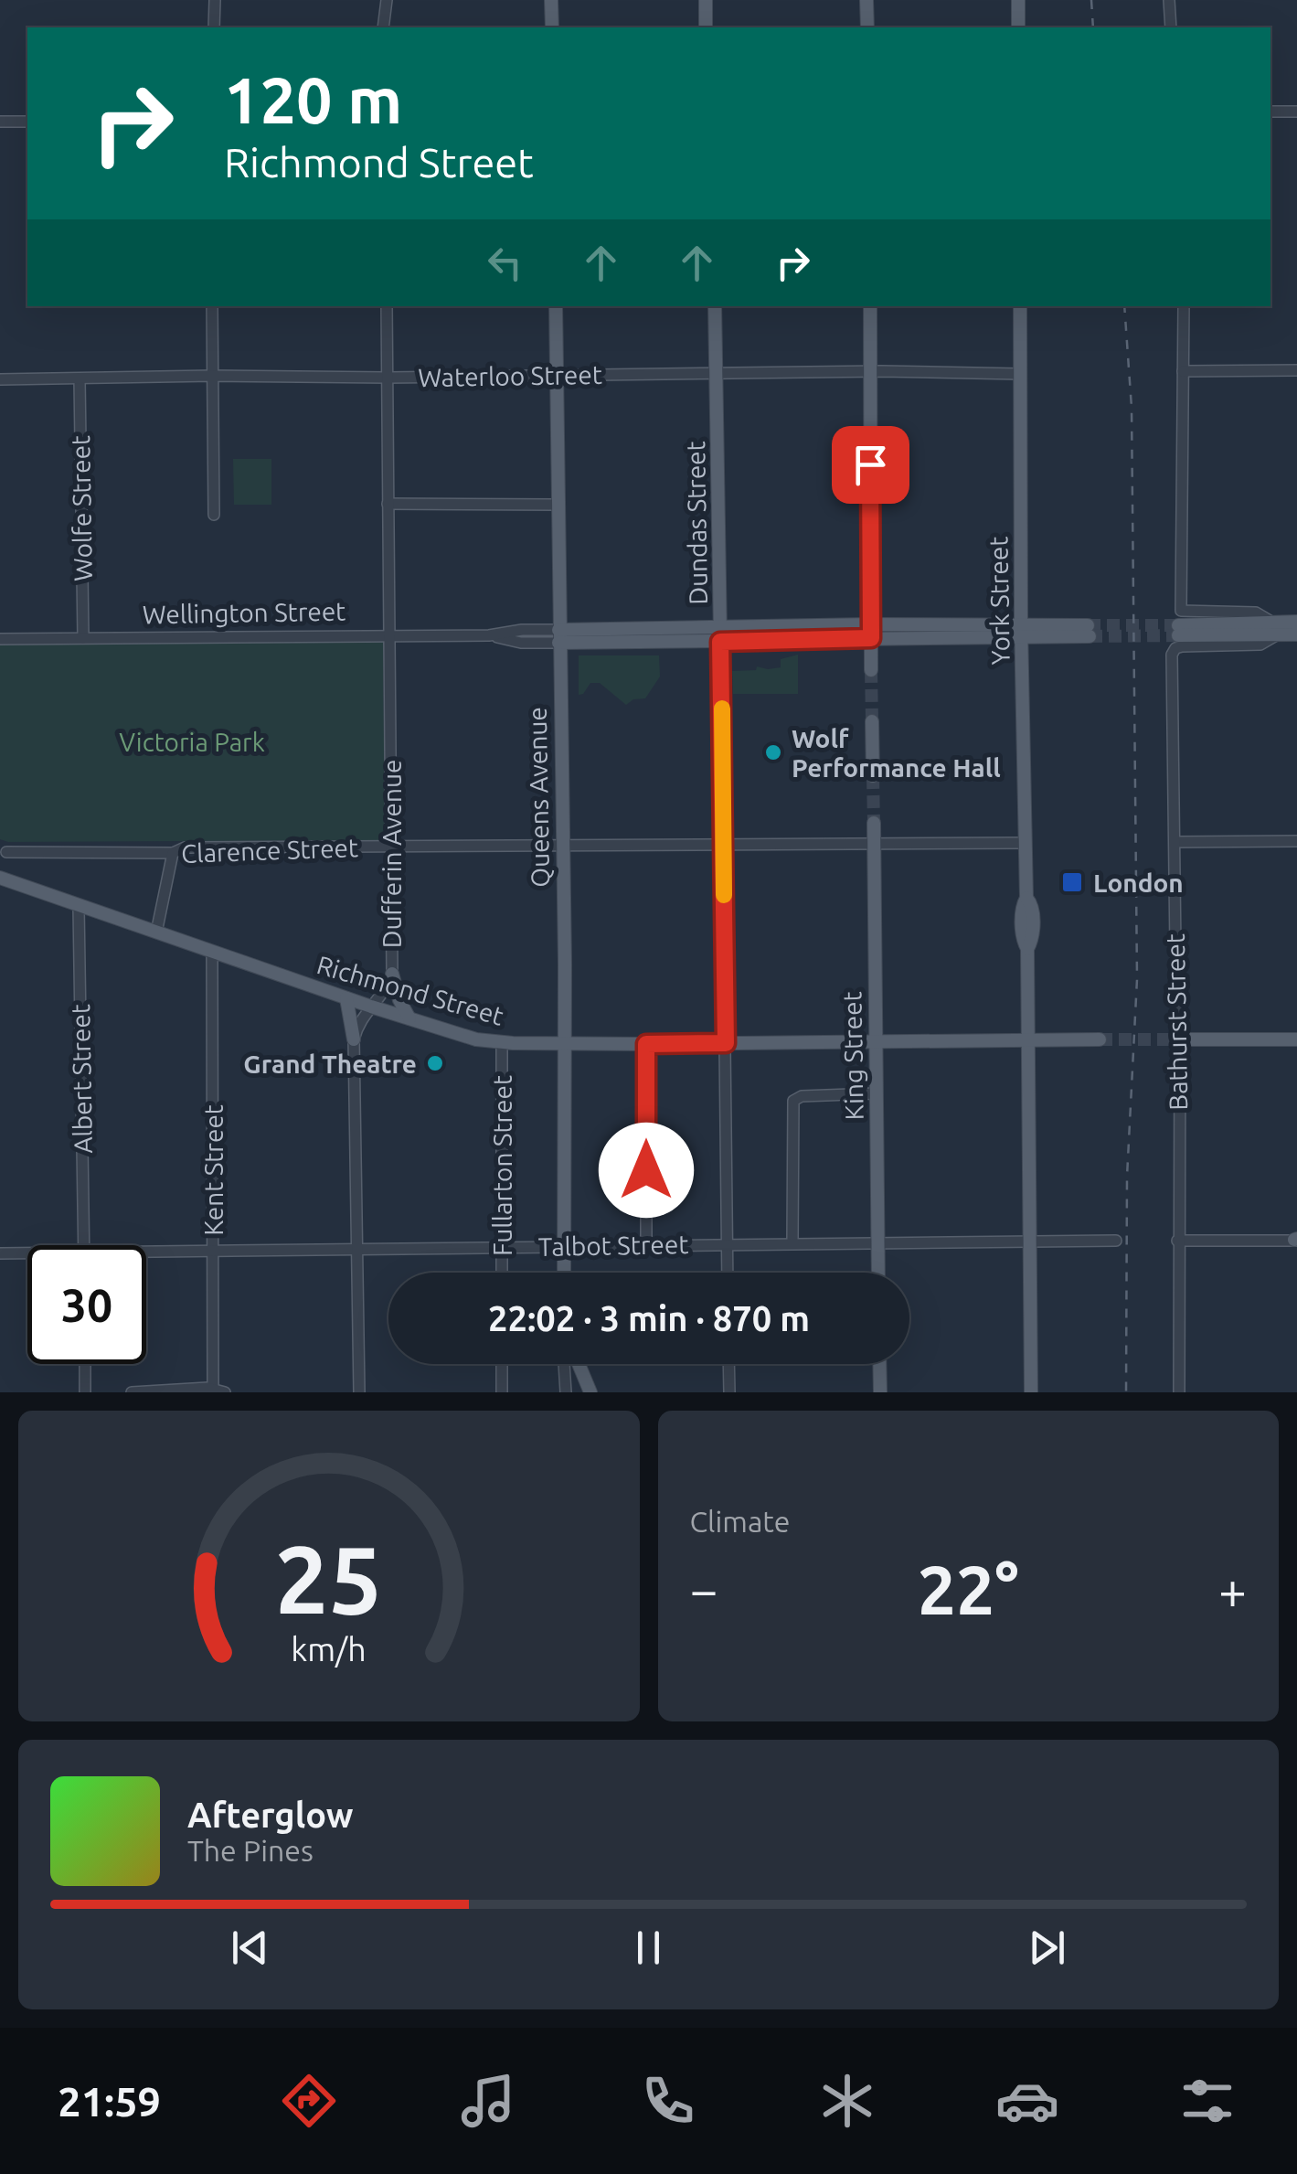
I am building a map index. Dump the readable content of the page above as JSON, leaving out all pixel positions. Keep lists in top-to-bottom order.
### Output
{
  "streets": {
    "main road": [
      "Dundas Street",
      "York Street",
      "Wellington Street",
      "Queens Avenue",
      "Richmond Street",
      "King Street"
    ],
    "street": [
      "Waterloo Street",
      "Wolfe Street",
      "Clarence Street",
      "Dufferin Avenue",
      "Bathurst Street",
      "Albert Street",
      "Fullarton Street",
      "Kent Street",
      "Talbot Street"
    ]
  },
  "crossings": [
    ["Waterloo Street", "Wolfe Street"],
    ["Waterloo Street", "Dundas Street"],
    ["Waterloo Street", "York Street"],
    ["Waterloo Street", "Queens Avenue"],
    ["Waterloo Street", "Dufferin Avenue"],
    ["Wolfe Street", "Wellington Street"],
    ["Dundas Street", "Wellington Street"],
    ["Dundas Street", "Clarence Street"],
    ["Dundas Street", "Richmond Street"],
    ["Dundas Street", "Talbot Street"],
    ["York Street", "Wellington Street"],
    ["York Street", "Clarence Street"],
    ["York Street", "Richmond Street"],
    ["York Street", "Talbot Street"],
    ["Wellington Street", "Queens Avenue"],
    ["Wellington Street", "Dufferin Avenue"],
    ["Queens Avenue", "Clarence Street"],
    ["Queens Avenue", "Richmond Street"],
    ["Queens Avenue", "Talbot Street"],
    ["Clarence Street", "Dufferin Avenue"],
    ["Clarence Street", "King Street"],
    ["Dufferin Avenue", "Richmond Street"],
    ["Dufferin Avenue", "Talbot Street"],
    ["Richmond Street", "King Street"],
    ["Richmond Street", "Albert Street"],
    ["Richmond Street", "Fullarton Street"],
    ["Richmond Street", "Kent Street"],
    ["King Street", "Talbot Street"],
    ["Fullarton Street", "Talbot Street"],
    ["Kent Street", "Talbot Street"]
  ],
  "parks": ["Victoria Park"],
  "places": {
    "other": ["Wolf Performance Hall", "Grand Theatre"],
    "transit": ["London"]
  },
  "page": {
    "turn": ["120 m", "Richmond Street"],
    "limit": "30",
    "trip": "22:02 · 3 min · 870 m",
    "tile": "Climate",
    "heat": ["−", "22°", "+"],
    "song": ["Afterglow", "The Pines"],
    "tabs": "21:59",
    "gauge": ["25", "km/h"]
  }
}
